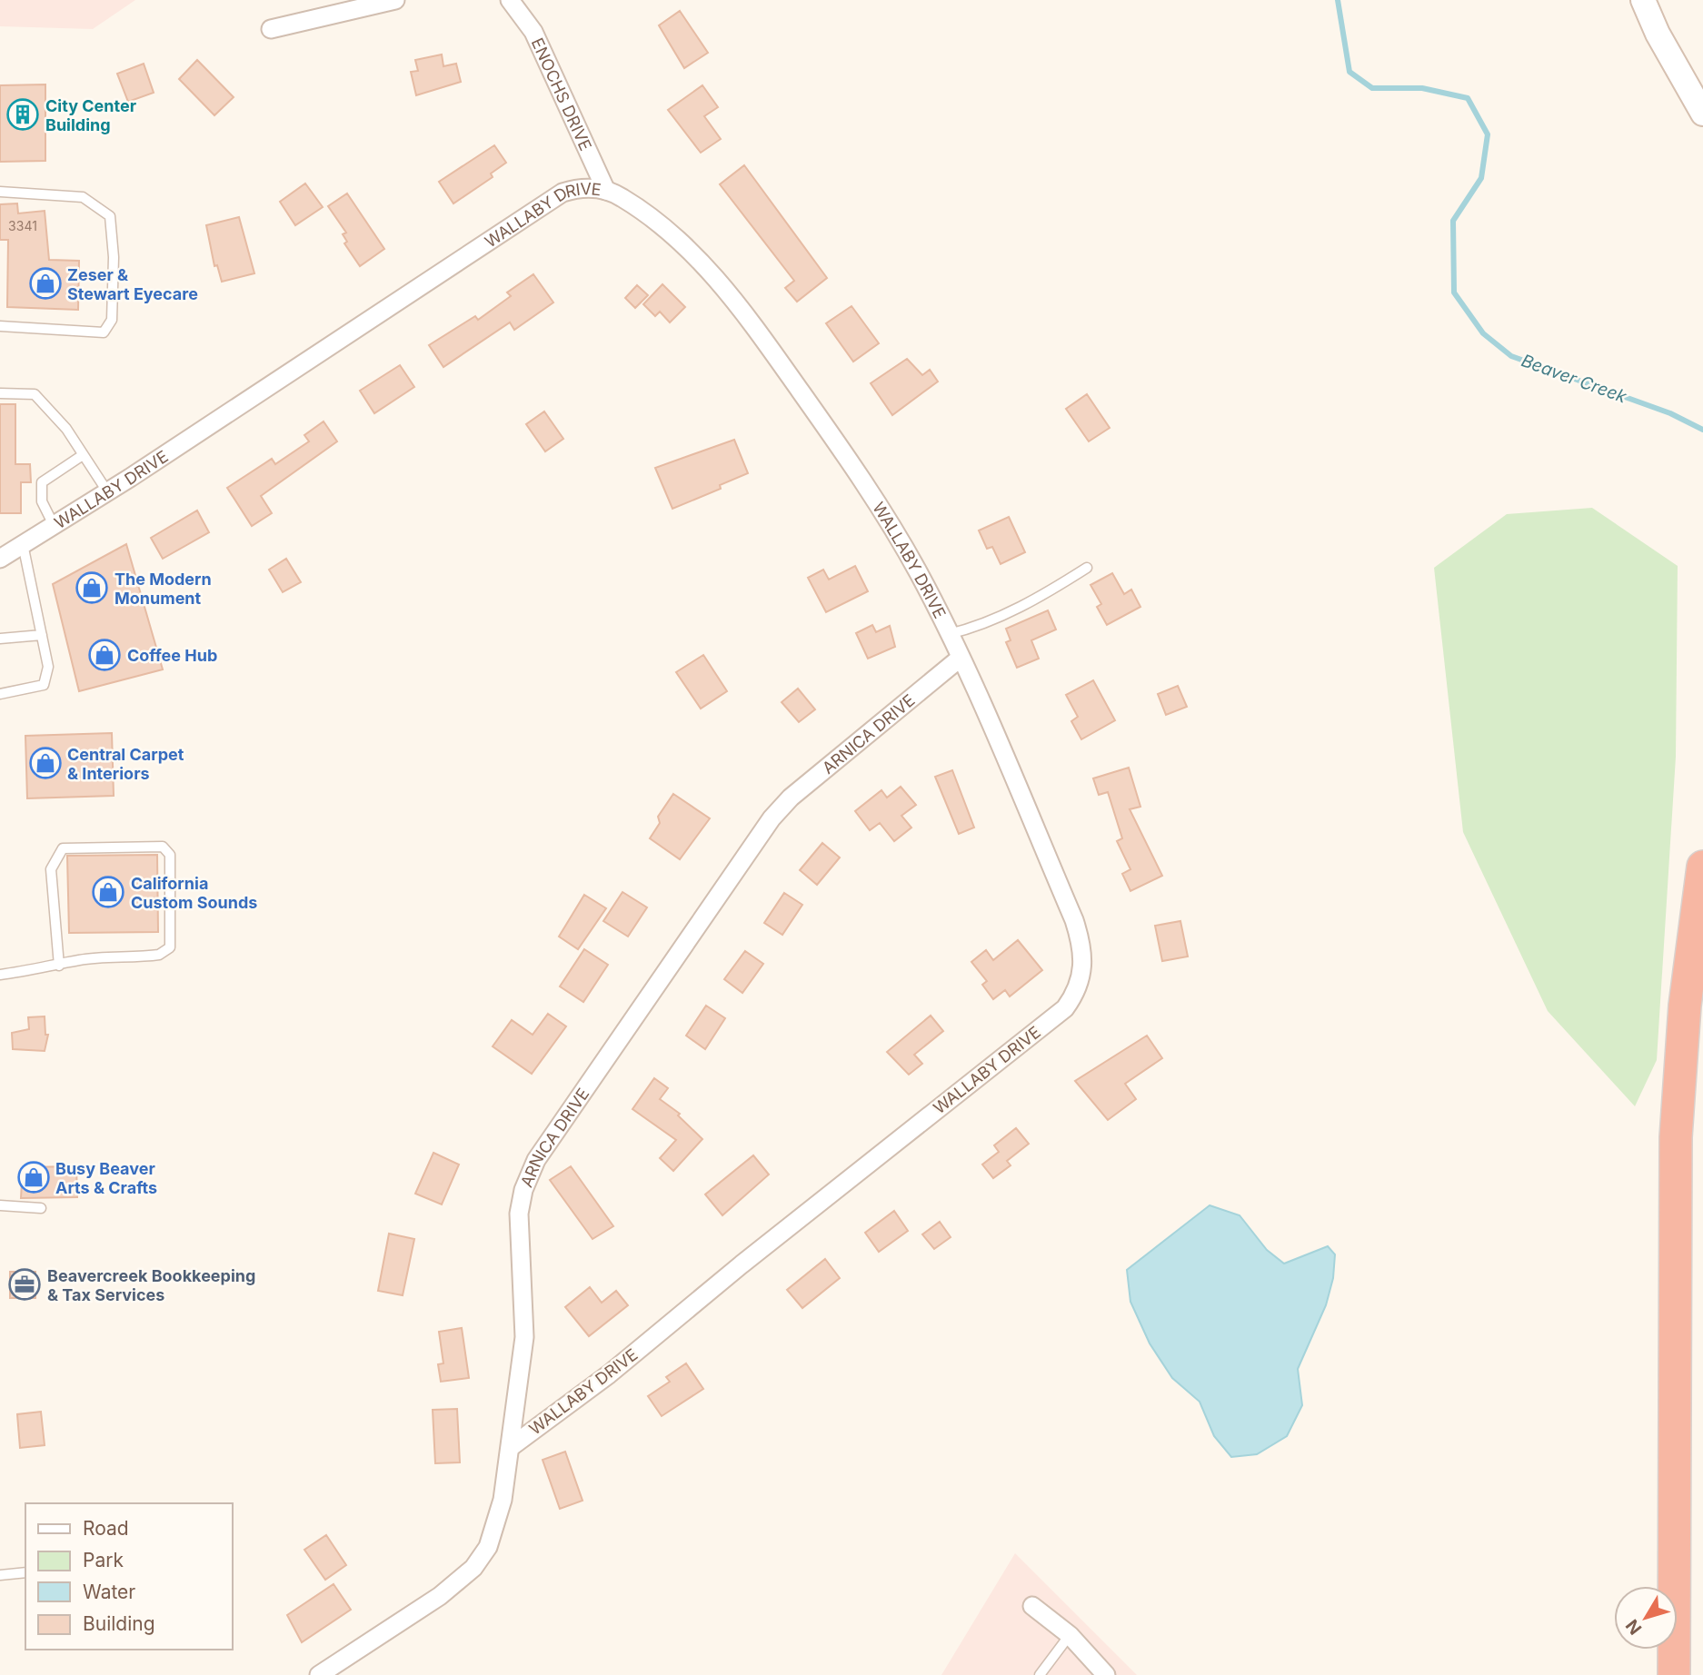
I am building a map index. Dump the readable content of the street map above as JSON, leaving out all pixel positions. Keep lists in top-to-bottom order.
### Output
{
  "streets": {
    "street": ["ENOCHS DRIVE", "WALLABY DRIVE", "ARNICA DRIVE"]
  },
  "crossings": [
    ["ENOCHS DRIVE", "WALLABY DRIVE"],
    ["WALLABY DRIVE", "ARNICA DRIVE"]
  ],
  "water": ["Beaver Creek"],
  "places": {
    "building": ["City Center Building"],
    "shop": [
      "Zeser & Stewart Eyecare",
      "The Modern Monument",
      "Coffee Hub",
      "Central Carpet & Interiors",
      "California Custom Sounds",
      "Busy Beaver Arts & Crafts"
    ],
    "office": ["Beavercreek Bookkeeping & Tax Services"]
  },
  "house_numbers": ["3341"],
  "legend": [
    "Road",
    "Park",
    "Water",
    "Building"
  ],
  "north": "bottom left"
}
